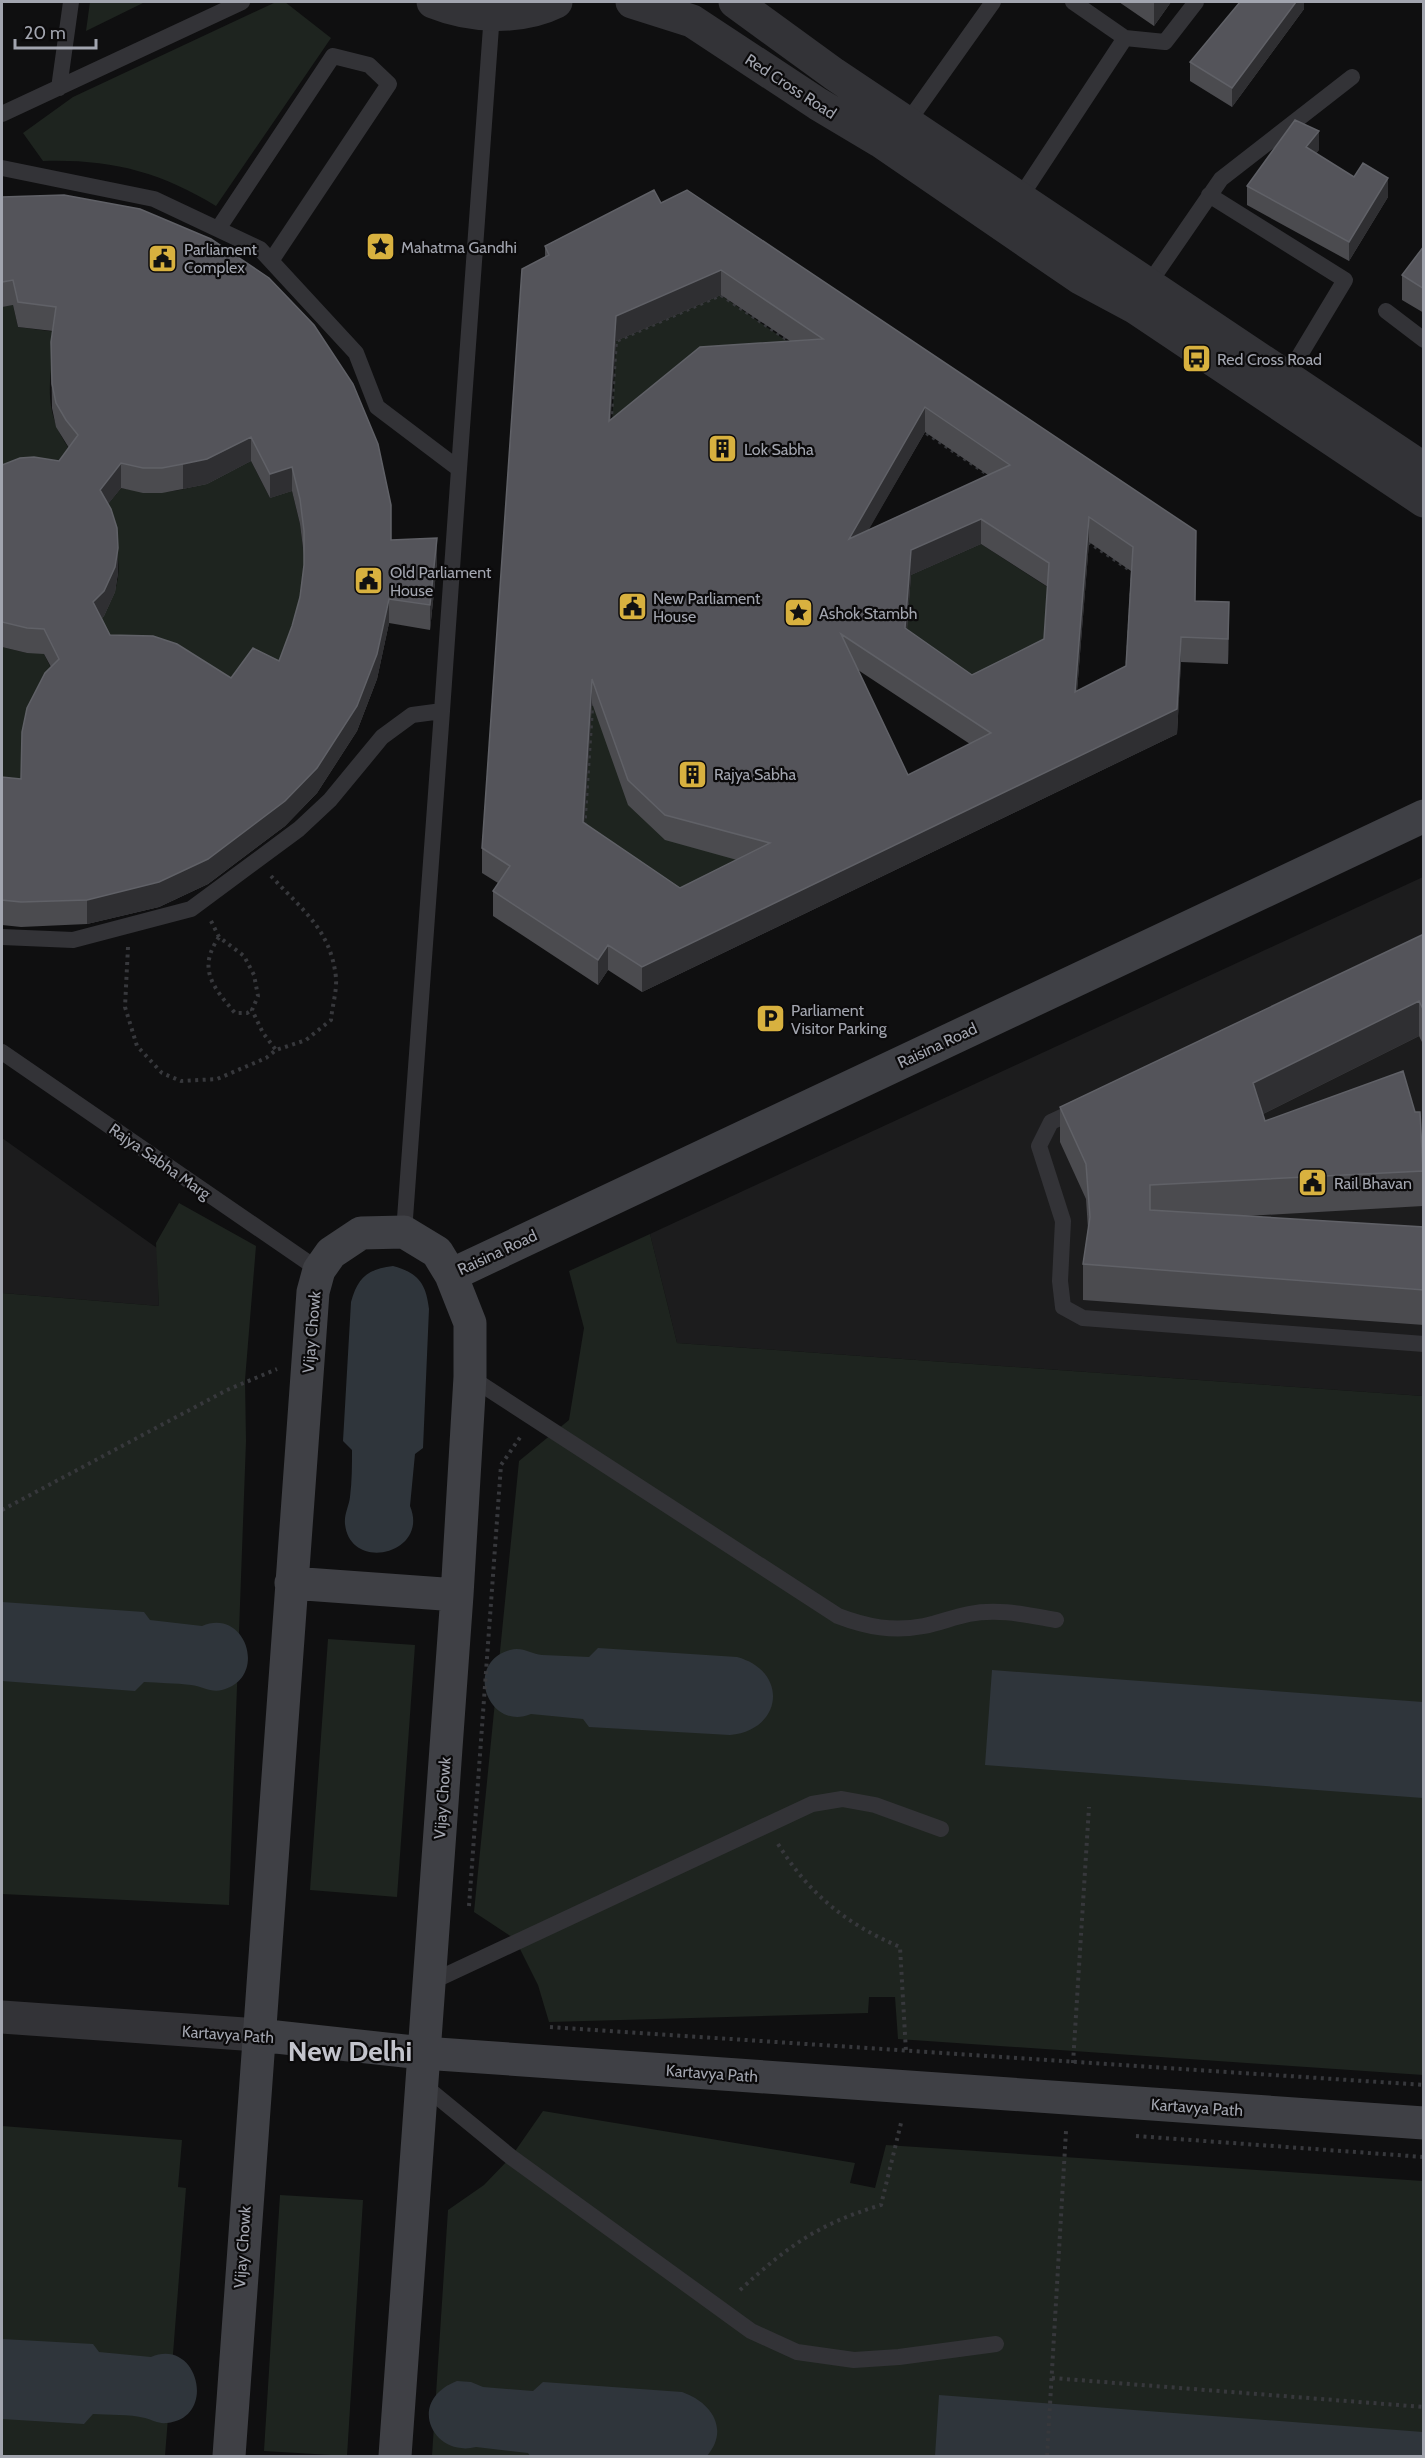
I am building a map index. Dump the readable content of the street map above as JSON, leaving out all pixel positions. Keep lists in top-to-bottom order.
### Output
{
  "streets": {
    "main road": ["Raisina Road", "Vijay Chowk", "Kartavya Path"],
    "street": ["Red Cross Road"],
    "lane": ["Rajya Sabha Marg"]
  },
  "crossings": [
    ["Raisina Road", "Vijay Chowk"],
    ["Rajya Sabha Marg", "Vijay Chowk"],
    ["Vijay Chowk", "Kartavya Path"]
  ],
  "districts": ["New Delhi"],
  "places": {
    "place": ["Mahatma Gandhi", "Ashok Stambh"],
    "public building": [
      "Parliament Complex",
      "Old Parliament House",
      "New Parliament House",
      "Rail Bhavan"
    ],
    "bus stop": ["Red Cross Road"],
    "building": ["Lok Sabha", "Rajya Sabha"],
    "parking": ["Parliament Visitor Parking"]
  },
  "scale_bar": "20 m"
}
